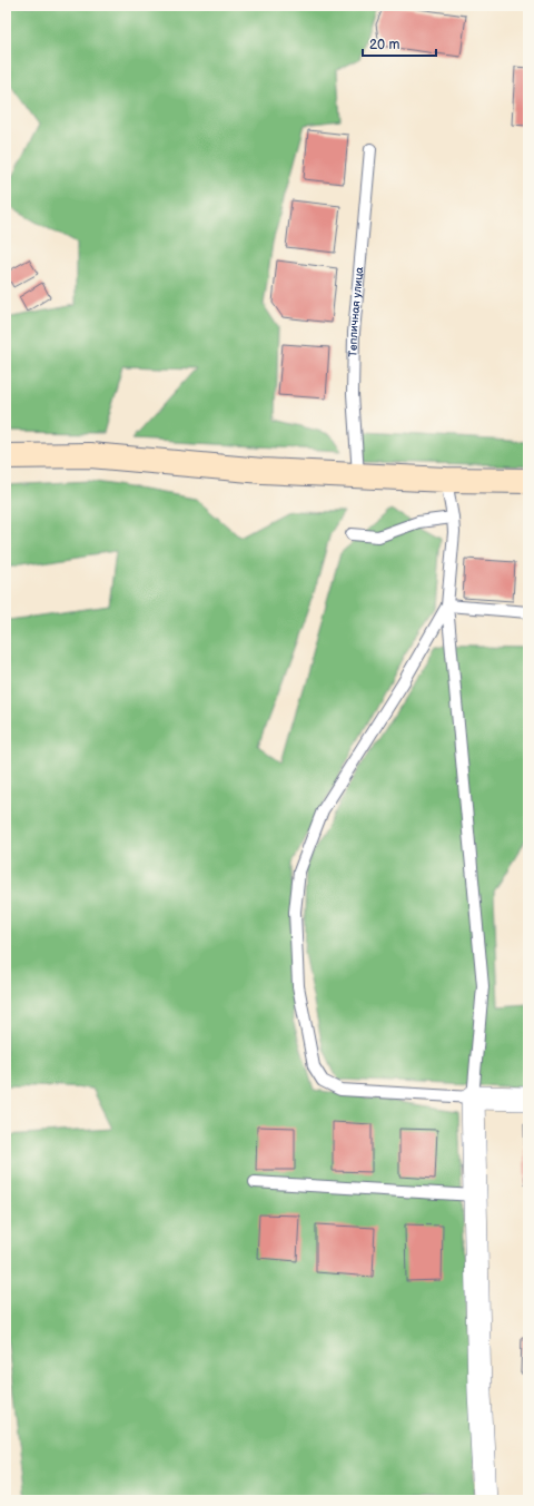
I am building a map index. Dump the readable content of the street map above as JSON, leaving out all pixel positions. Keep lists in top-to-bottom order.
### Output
{
  "streets": {
    "lane": ["Тепличная улица"]
  },
  "scale_bar": "20 m"
}
